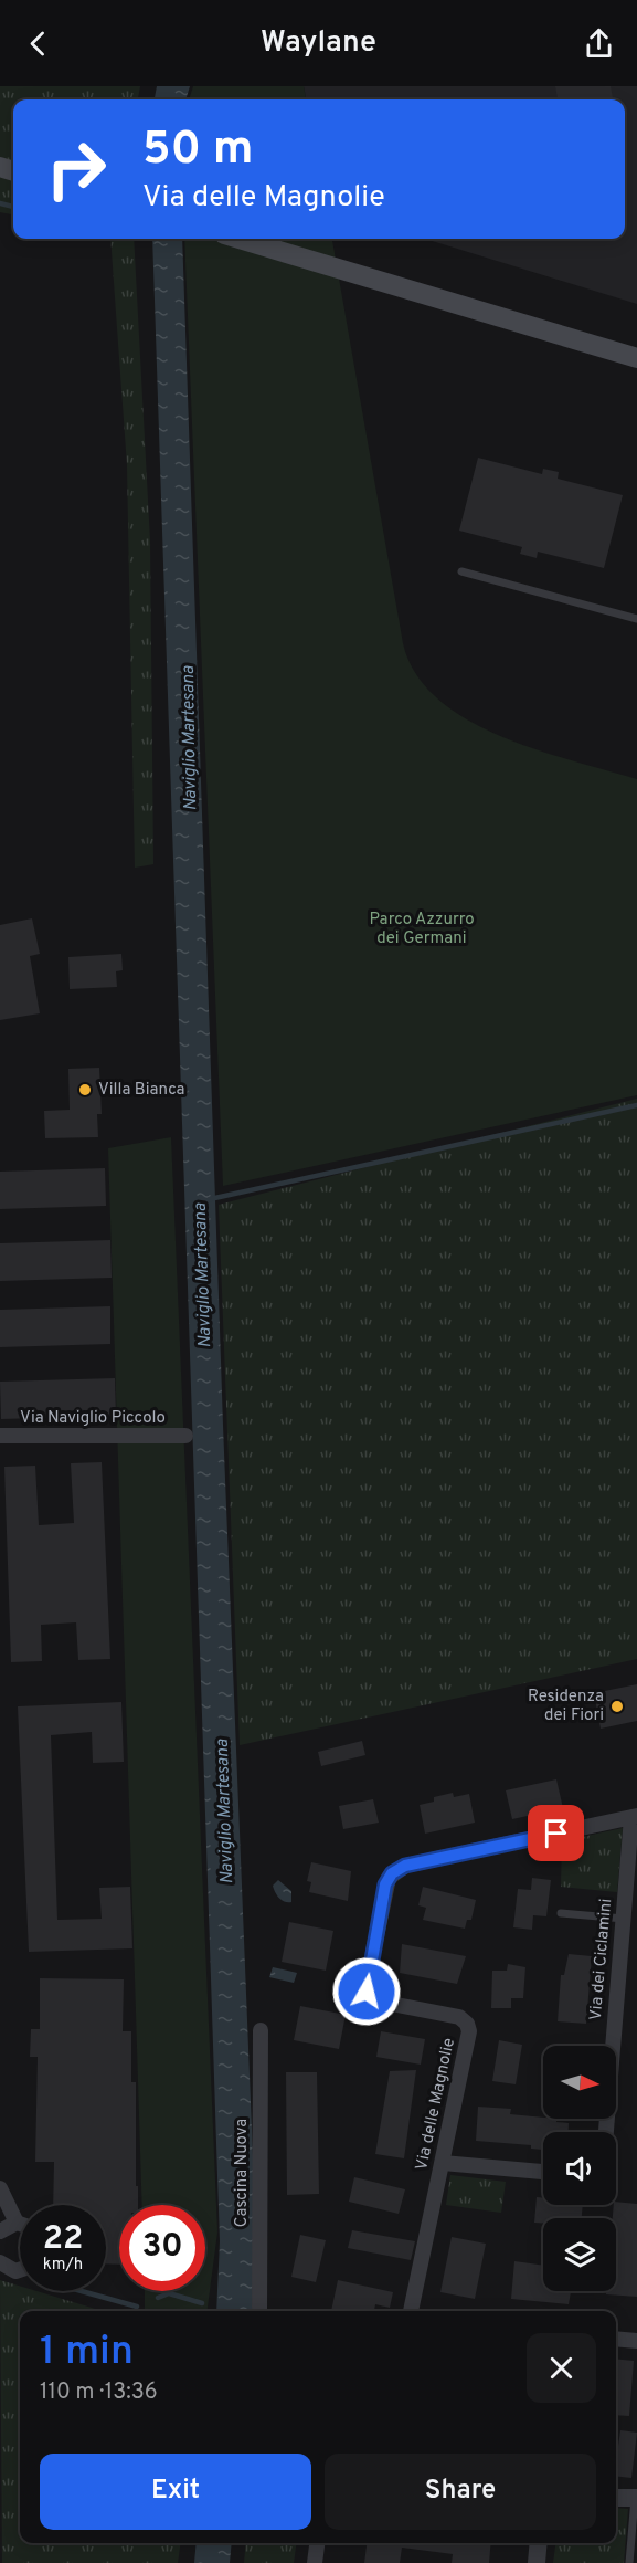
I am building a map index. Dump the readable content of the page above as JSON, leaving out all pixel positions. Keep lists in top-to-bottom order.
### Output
{
  "streets": {
    "street": [
      "Via Naviglio Piccolo",
      "Via dei Ciclamini",
      "Via delle Magnolie",
      "Cascina Nuova"
    ]
  },
  "crossings": [
    ["Via dei Ciclamini", "Via delle Magnolie"]
  ],
  "water": ["Naviglio Martesana"],
  "parks": ["Parco Azzurro dei Germani"],
  "places": ["Villa Bianca", "Residenza dei Fiori"],
  "north": "right",
  "page": {
    "header": "Waylane",
    "turn": ["50 m", "Via delle Magnolie"],
    "speed": "22 km/h",
    "limit": "30",
    "heading": ["1 min", "110 m · 13:36"],
    "buttons": ["Exit", "Share"]
  }
}
